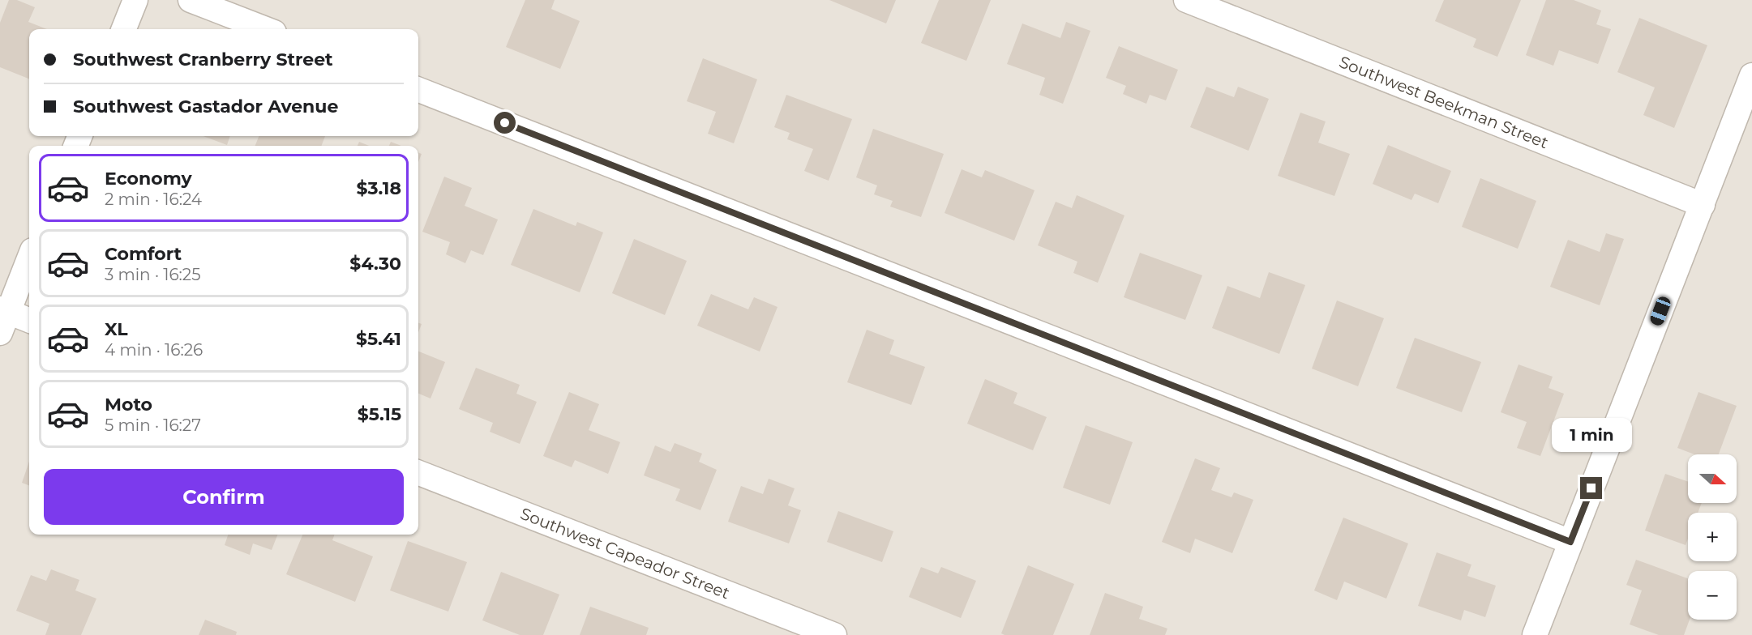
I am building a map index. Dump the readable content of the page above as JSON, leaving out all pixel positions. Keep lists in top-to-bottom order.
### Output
{
  "streets": {
    "street": ["Southwest Beekman Street", "Southwest Capeador Street"]
  },
  "north": "right",
  "page": {
    "banner": ["Southwest Cranberry Street", "Southwest Gastador Avenue"],
    "list": [
      {
        "name": "Economy",
        "note": "2 min · 16:24",
        "value": "$3.18"
      },
      {
        "name": "Comfort",
        "note": "3 min · 16:25",
        "value": "$4.30"
      },
      {
        "name": "XL",
        "note": "4 min · 16:26",
        "value": "$5.41"
      },
      {
        "name": "Moto",
        "note": "5 min · 16:27",
        "value": "$5.15"
      }
    ],
    "bubble": "1 min",
    "map_buttons": ["+", "−"],
    "buttons": "Confirm"
  }
}
